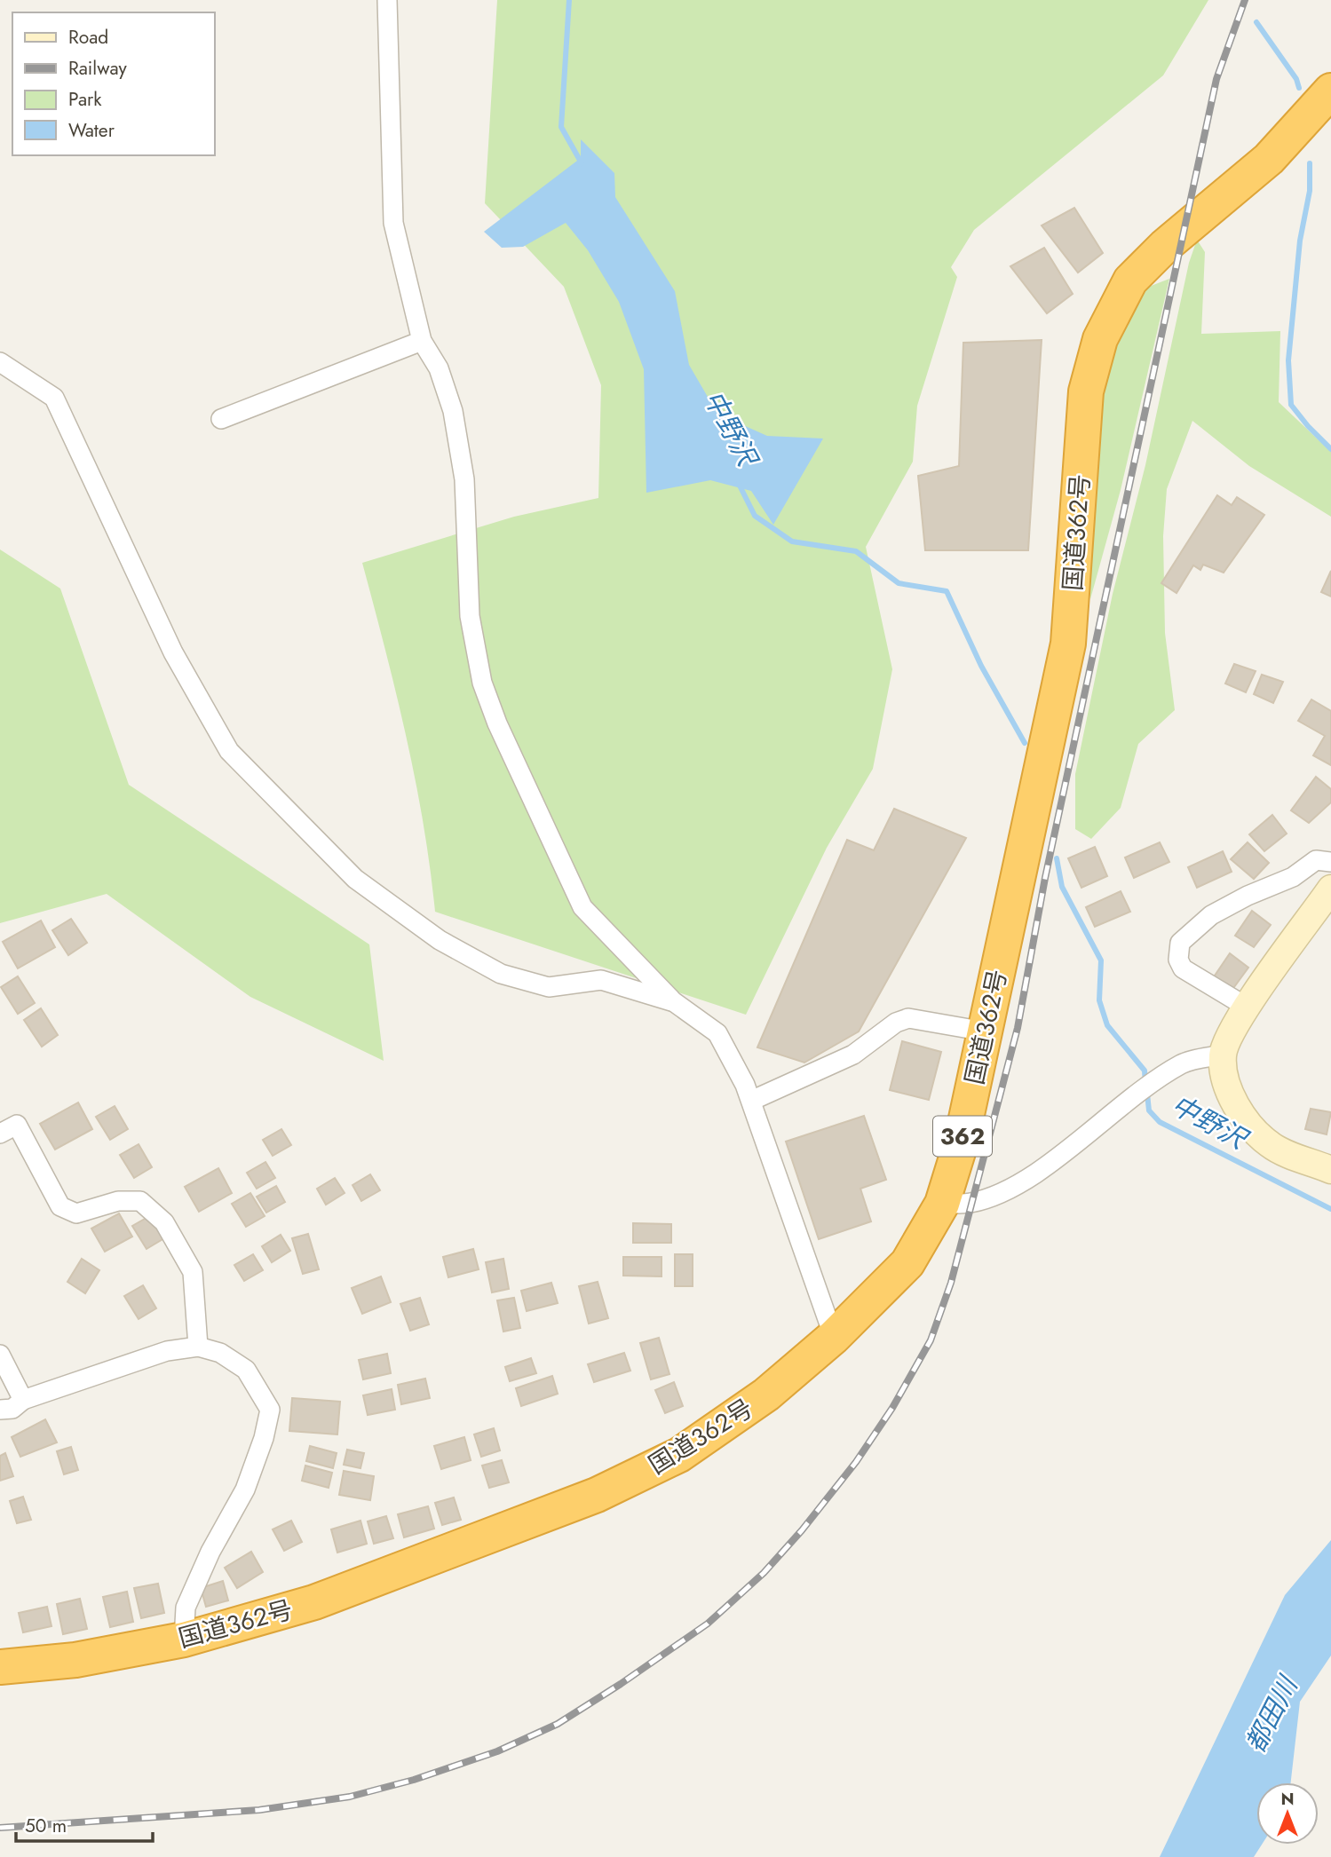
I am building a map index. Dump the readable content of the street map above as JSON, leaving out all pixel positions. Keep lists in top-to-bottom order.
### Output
{
  "streets": {
    "highway": ["国道362号", "362"]
  },
  "water": ["中野沢", "都田川"],
  "legend": [
    "Road",
    "Railway",
    "Park",
    "Water"
  ],
  "scale_bar": "50 m",
  "north": "top"
}
